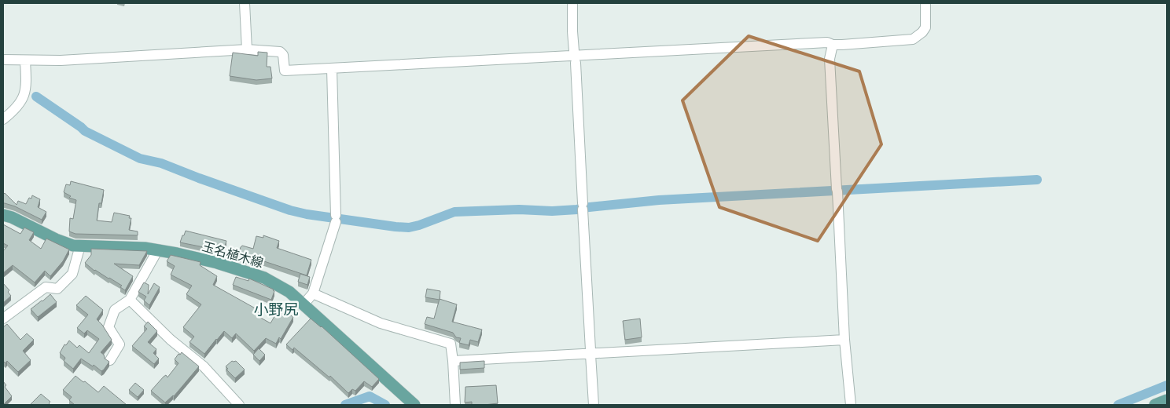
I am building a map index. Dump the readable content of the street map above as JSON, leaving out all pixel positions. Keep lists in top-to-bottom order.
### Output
{
  "streets": {
    "main road": ["玉名植木線"]
  },
  "districts": ["小野尻"]
}
